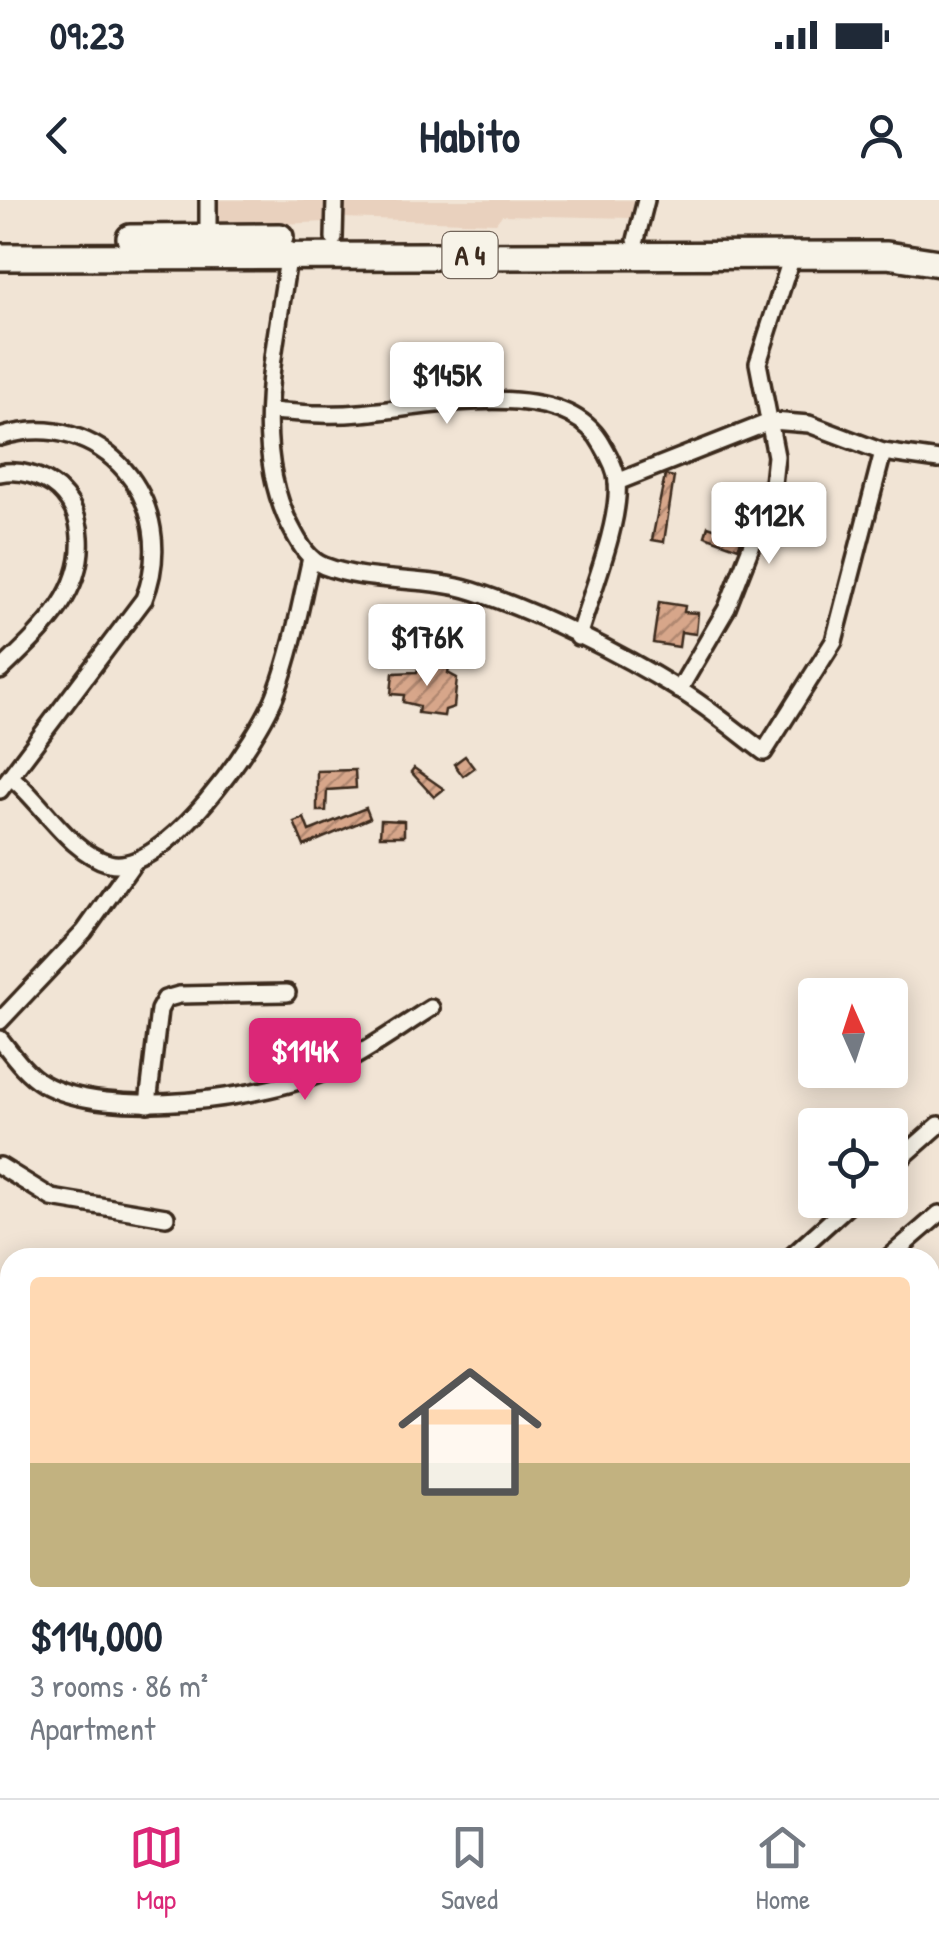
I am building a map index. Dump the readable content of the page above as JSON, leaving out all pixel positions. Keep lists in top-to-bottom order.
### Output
{
  "streets": {
    "highway": ["A 4"]
  },
  "north": "top",
  "page": {
    "status": "09:23",
    "header": "Habito",
    "price": [
      "$145K",
      "$112K",
      "$176K",
      "$114K"
    ],
    "list": [
      {
        "name": "$114,000",
        "note": "3 rooms · 86 m² · Apartment"
      }
    ],
    "tabs": ["Map", "Saved", "Home"]
  }
}
